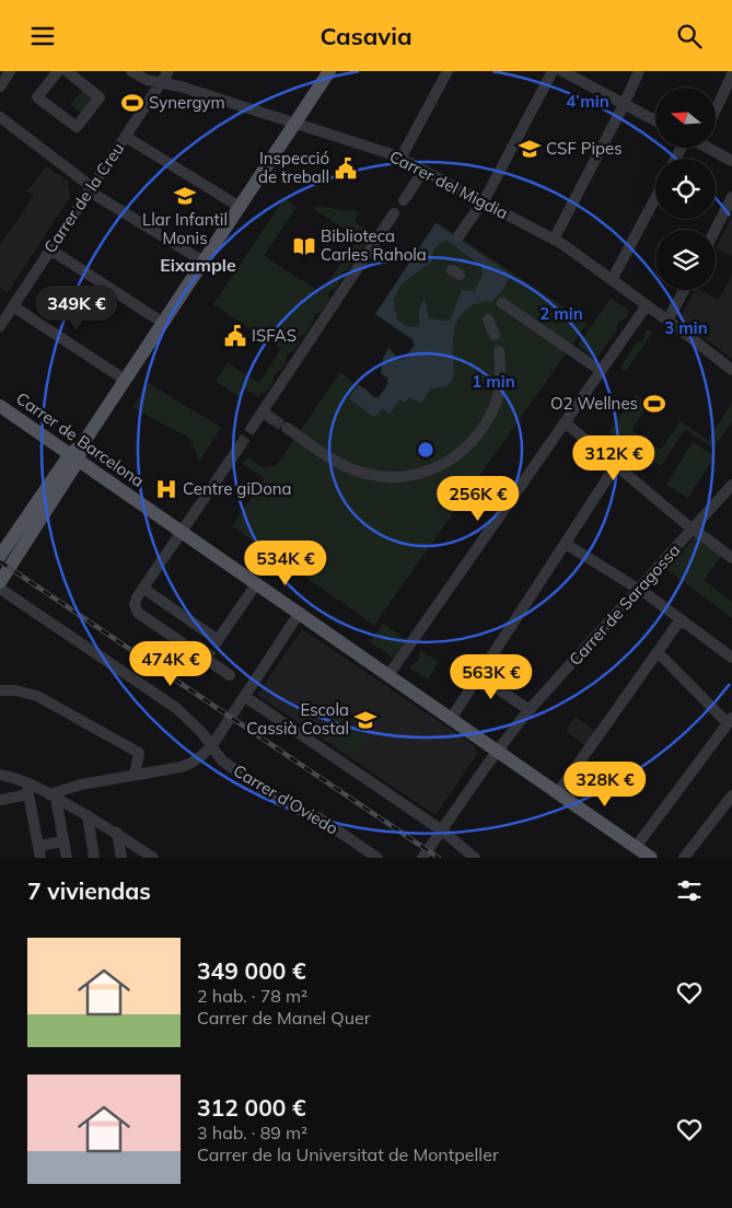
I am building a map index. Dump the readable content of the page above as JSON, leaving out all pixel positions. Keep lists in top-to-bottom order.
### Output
{
  "streets": {
    "main road": ["Carrer de Barcelona"],
    "street": [
      "Carrer del Migdia",
      "Carrer de la Creu",
      "Carrer de Saragossa",
      "Carrer d'Oviedo"
    ]
  },
  "crossings": [
    ["Carrer del Migdia", "Carrer de la Creu"],
    ["Carrer de Barcelona", "Carrer de Saragossa"]
  ],
  "districts": ["Eixample"],
  "places": {
    "sports": ["Synergym", "O2 Wellnes"],
    "school or university": ["CSF Pipes", "Llar Infantil Monis", "Escola Cassià Costal"],
    "public building": ["Inspecció de treball", "ISFAS"],
    "library": ["Biblioteca Carles Rahola"],
    "hospital": ["Centre giDona"]
  },
  "north": "left",
  "page": {
    "header": "Casavia",
    "price": [
      "349K €",
      "312K €",
      "256K €",
      "534K €",
      "474K €",
      "563K €",
      "328K €"
    ],
    "heading": "7 viviendas",
    "list": [
      {
        "name": "349 000 €",
        "note": "2 hab. · 78 m² · Carrer de Manel Quer"
      },
      {
        "name": "312 000 €",
        "note": "3 hab. · 89 m² · Carrer de la Universitat de Montpeller"
      }
    ]
  },
  "rings": [
    "4 min",
    "2 min",
    "3 min",
    "1 min"
  ]
}
